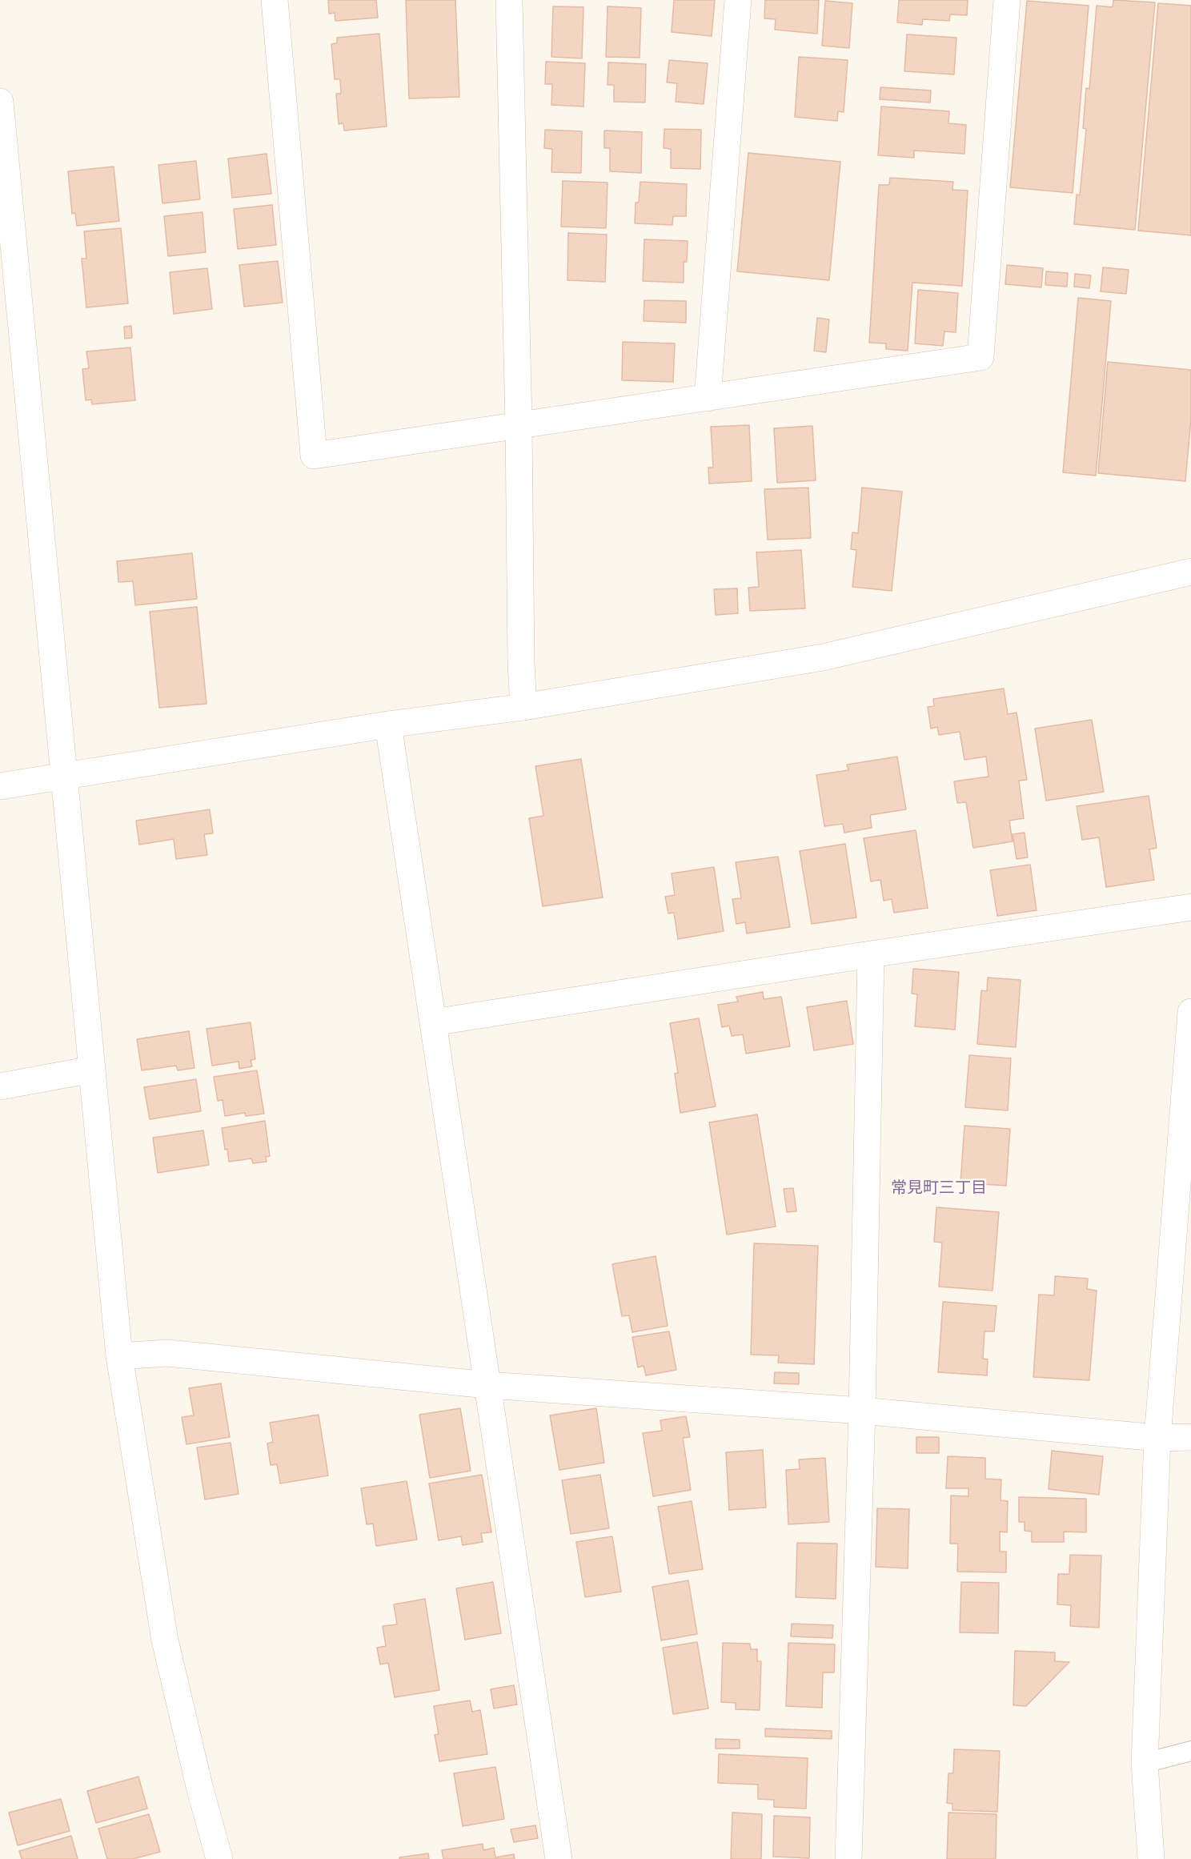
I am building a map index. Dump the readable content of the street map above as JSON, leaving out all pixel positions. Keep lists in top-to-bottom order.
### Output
{
  "districts": ["常見町三丁目"]
}
